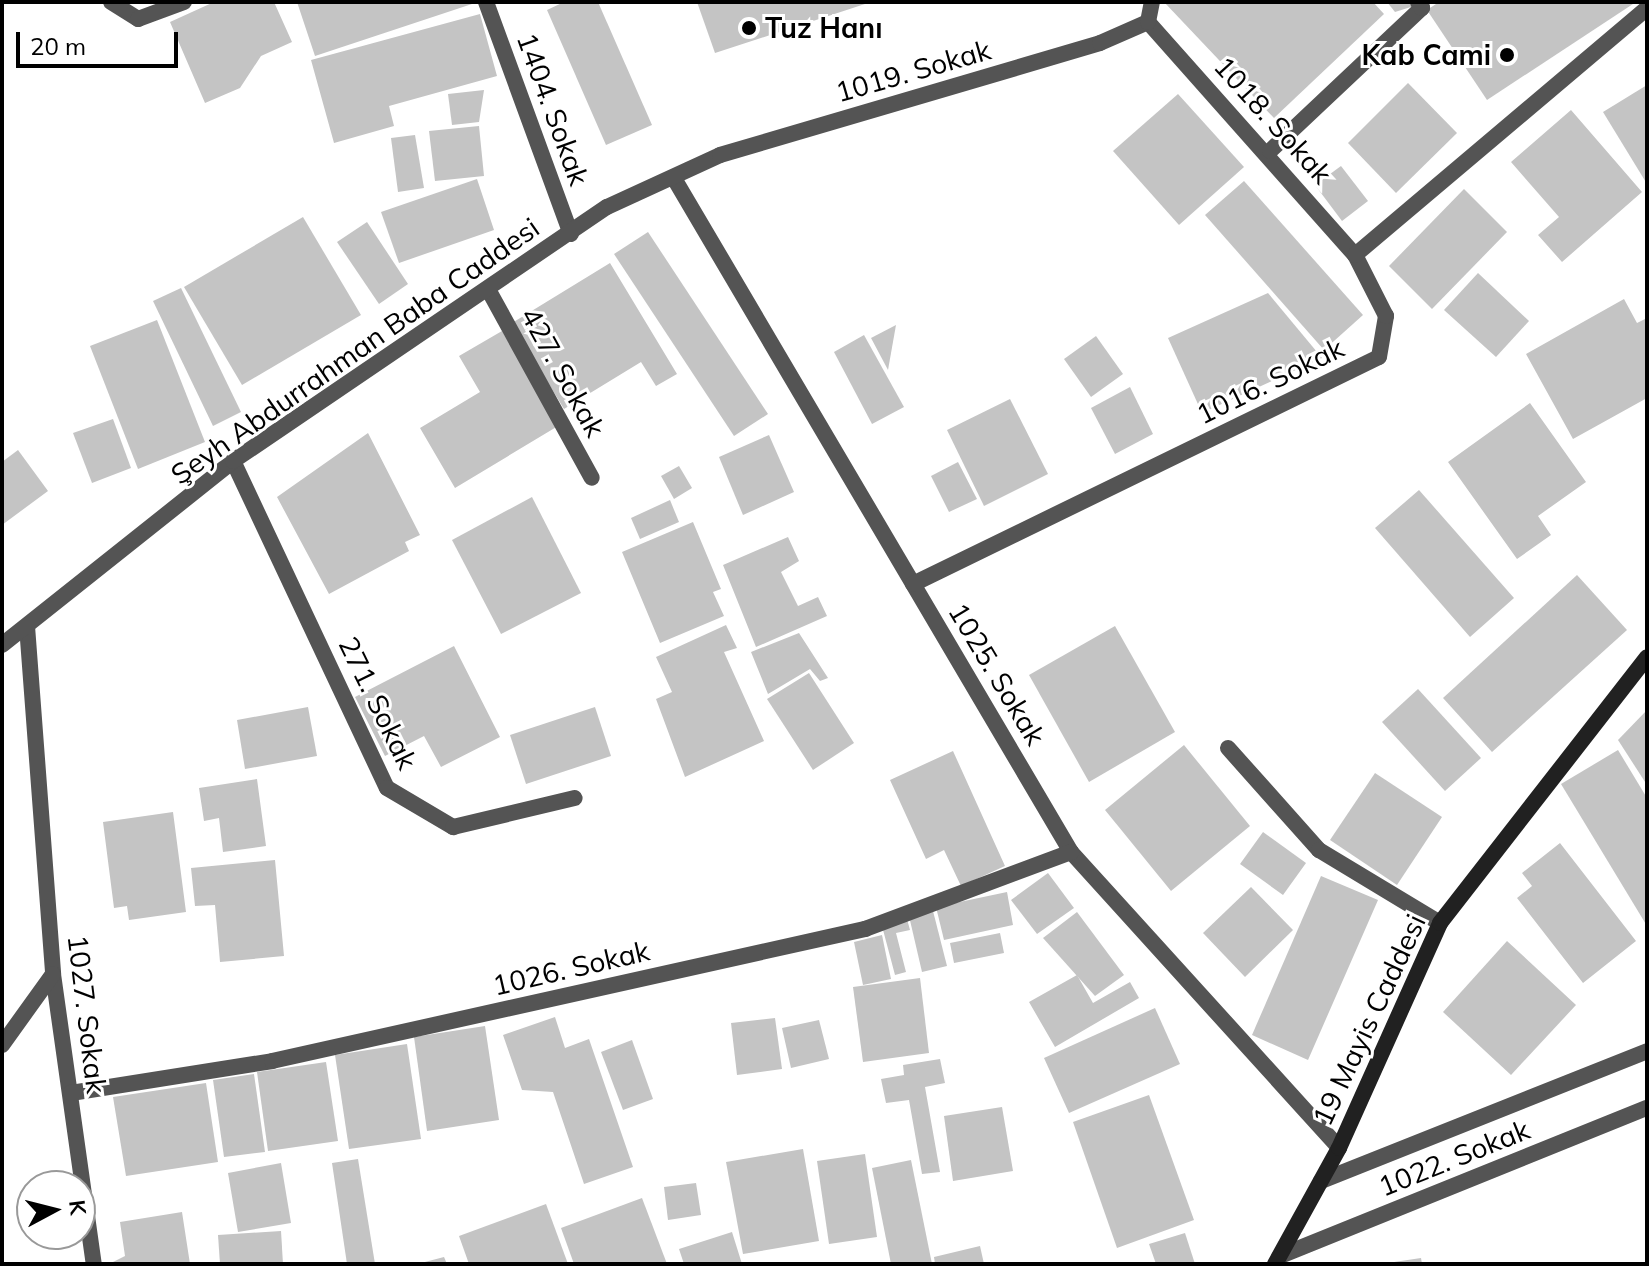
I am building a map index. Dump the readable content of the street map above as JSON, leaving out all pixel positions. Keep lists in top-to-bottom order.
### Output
{
  "streets": {
    "street": [
      "1019. Sokak",
      "1404. Sokak",
      "1018. Sokak",
      "Şeyh Abdurrahman Baba Caddesi",
      "427. Sokak",
      "1016. Sokak",
      "1025. Sokak",
      "271. Sokak",
      "1026. Sokak",
      "1027. Sokak",
      "19 Mayis Caddesi",
      "1022. Sokak"
    ]
  },
  "crossings": [
    ["1019. Sokak", "1018. Sokak"],
    ["1019. Sokak", "Şeyh Abdurrahman Baba Caddesi"],
    ["1019. Sokak", "1025. Sokak"],
    ["1404. Sokak", "Şeyh Abdurrahman Baba Caddesi"],
    ["1018. Sokak", "1016. Sokak"],
    ["Şeyh Abdurrahman Baba Caddesi", "427. Sokak"],
    ["Şeyh Abdurrahman Baba Caddesi", "1025. Sokak"],
    ["Şeyh Abdurrahman Baba Caddesi", "271. Sokak"],
    ["Şeyh Abdurrahman Baba Caddesi", "1027. Sokak"],
    ["1016. Sokak", "1025. Sokak"],
    ["1025. Sokak", "1026. Sokak"],
    ["1025. Sokak", "19 Mayis Caddesi"],
    ["1026. Sokak", "1027. Sokak"],
    ["19 Mayis Caddesi", "1022. Sokak"]
  ],
  "places": ["Tuz Hanı", "Kab Cami"],
  "scale_bar": "20 m",
  "north": "right"
}
